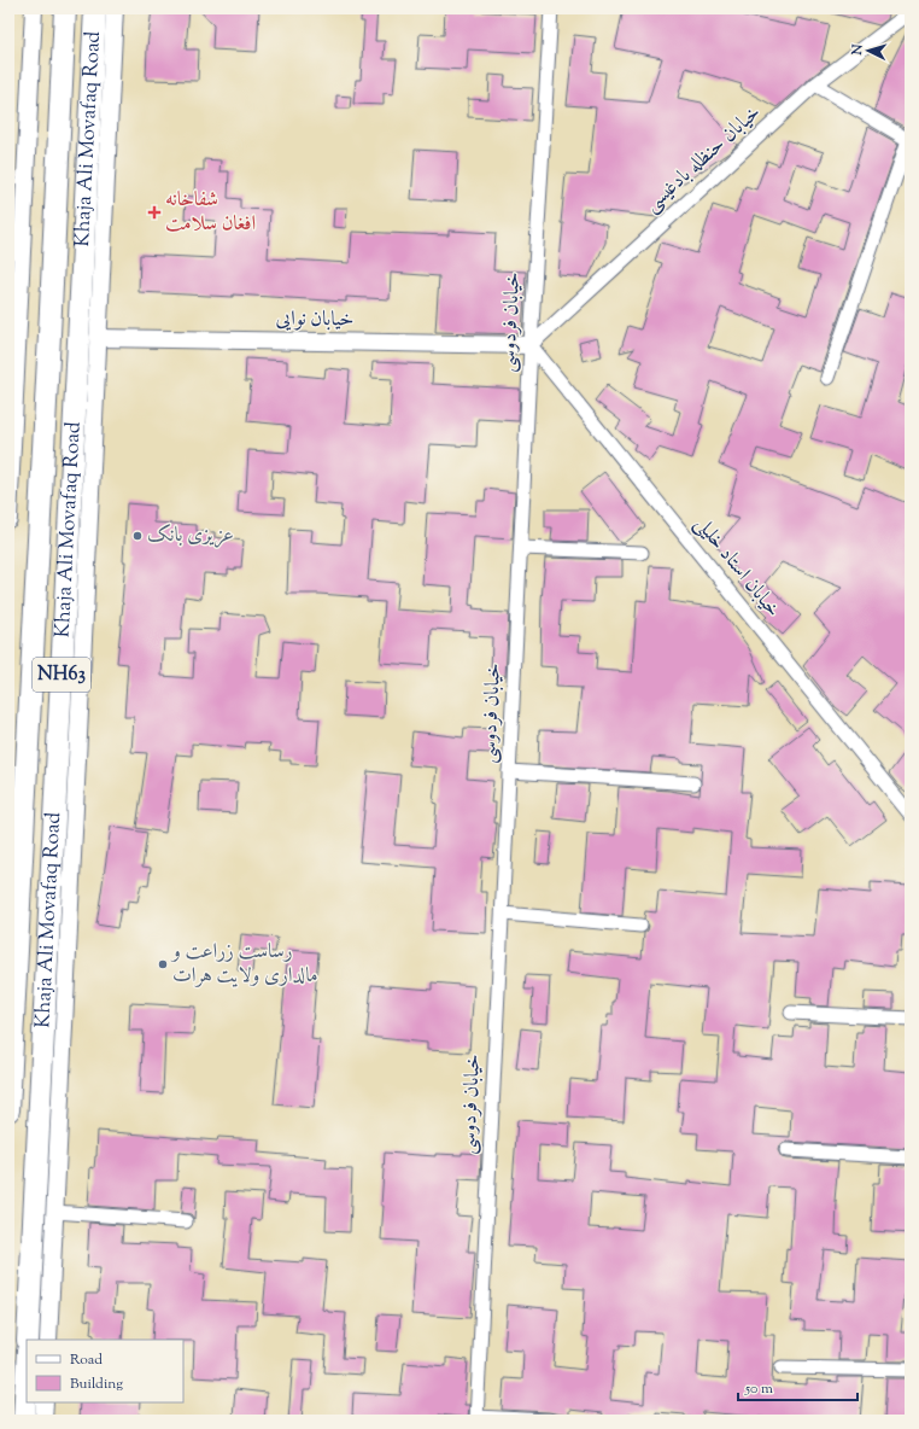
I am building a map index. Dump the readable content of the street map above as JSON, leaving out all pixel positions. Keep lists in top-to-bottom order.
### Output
{
  "streets": {
    "highway": ["Khaja Ali Movafaq Road", "NH63"],
    "street": [
      "خیابان حنظله بادغیسی",
      "خیابان نوایی",
      "خیابان فردوسی",
      "خیابان استاد خلیلی"
    ]
  },
  "crossings": [
    ["Khaja Ali Movafaq Road", "خیابان نوایی"],
    ["خیابان حنظله بادغیسی", "خیابان نوایی"],
    ["خیابان حنظله بادغیسی", "خیابان فردوسی"],
    ["خیابان حنظله بادغیسی", "خیابان استاد خلیلی"],
    ["خیابان نوایی", "خیابان فردوسی"],
    ["خیابان نوایی", "خیابان استاد خلیلی"],
    ["خیابان فردوسی", "خیابان استاد خلیلی"]
  ],
  "places": {
    "health": ["شفاخانه افغان سلامت"],
    "other": ["عزیزی بانک", "رساست زراعت و مالداری ولایت هرات"]
  },
  "legend": ["Road", "Building"],
  "scale_bar": "50 m",
  "north": "left"
}
